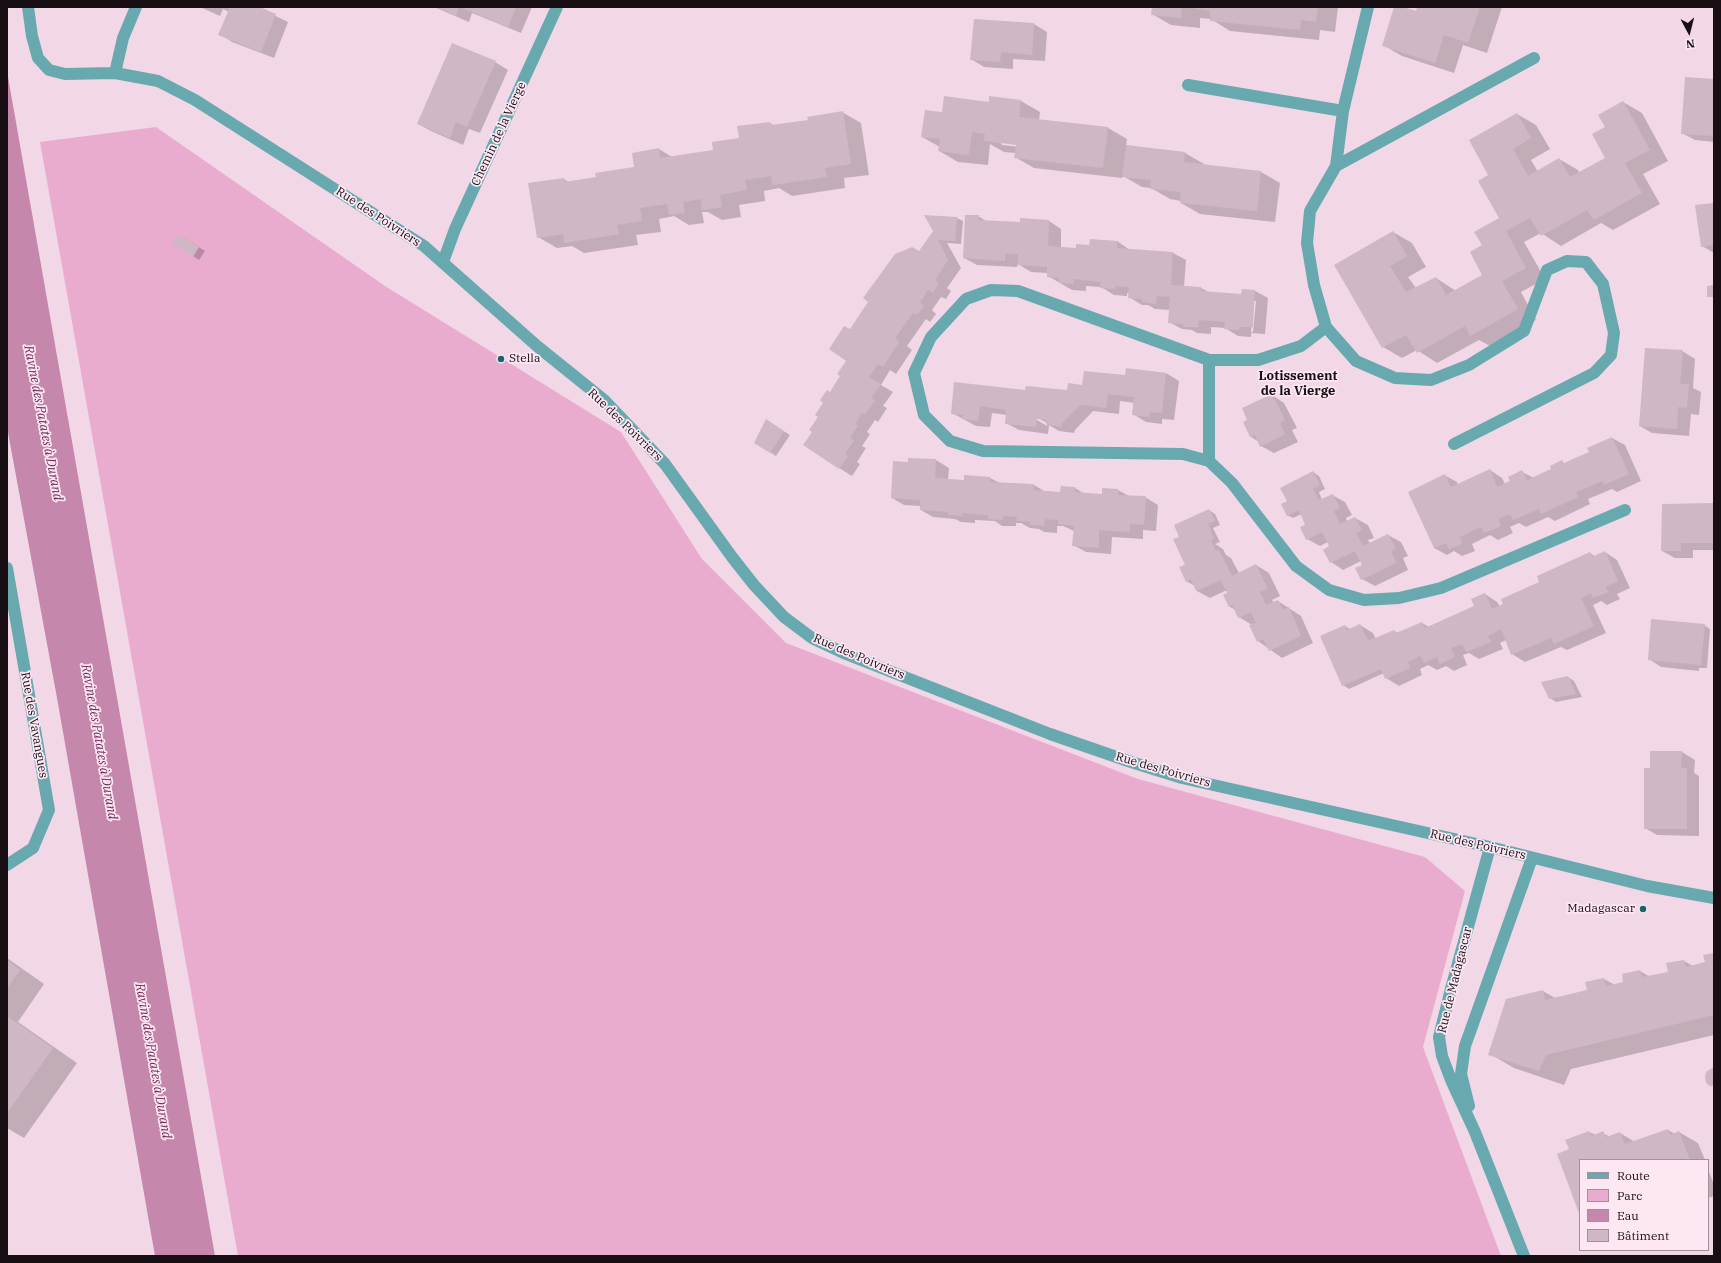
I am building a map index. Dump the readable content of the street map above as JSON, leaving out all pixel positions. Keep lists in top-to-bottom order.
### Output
{
  "streets": {
    "street": [
      "Chemin de la Vierge",
      "Rue des Poivriers",
      "Rue des Vavangues",
      "Rue de Madagascar"
    ]
  },
  "crossings": [
    ["Chemin de la Vierge", "Rue des Poivriers"],
    ["Rue des Poivriers", "Rue de Madagascar"]
  ],
  "districts": ["Lotissement de la Vierge"],
  "water": ["Ravine des Patates à Durand"],
  "places": ["Stella", "Madagascar"],
  "legend": [
    "Route",
    "Parc",
    "Eau",
    "Bâtiment"
  ],
  "north": "bottom"
}
